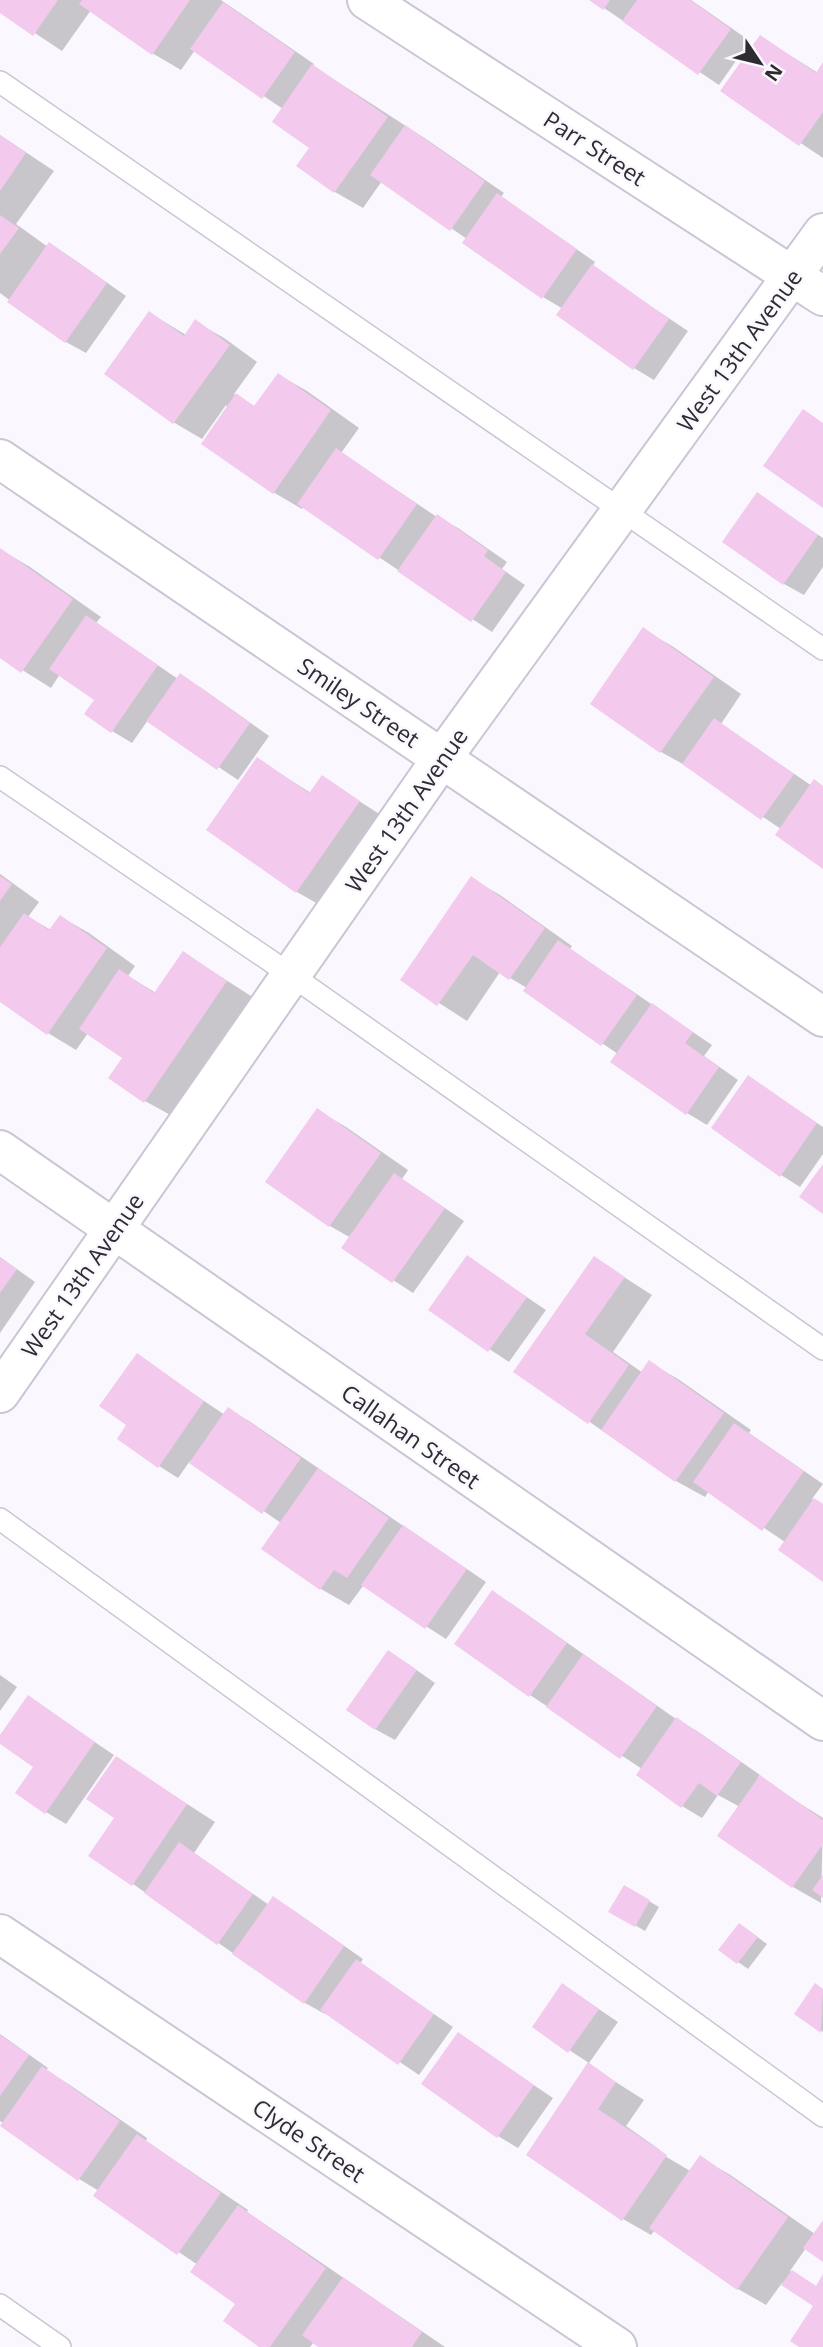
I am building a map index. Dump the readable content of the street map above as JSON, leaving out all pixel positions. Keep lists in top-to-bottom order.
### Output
{
  "streets": {
    "street": [
      "Parr Street",
      "West 13th Avenue",
      "Smiley Street",
      "Callahan Street",
      "Clyde Street"
    ]
  },
  "crossings": [
    ["Parr Street", "West 13th Avenue"],
    ["West 13th Avenue", "Smiley Street"],
    ["West 13th Avenue", "Callahan Street"]
  ],
  "north": "bottom right"
}
